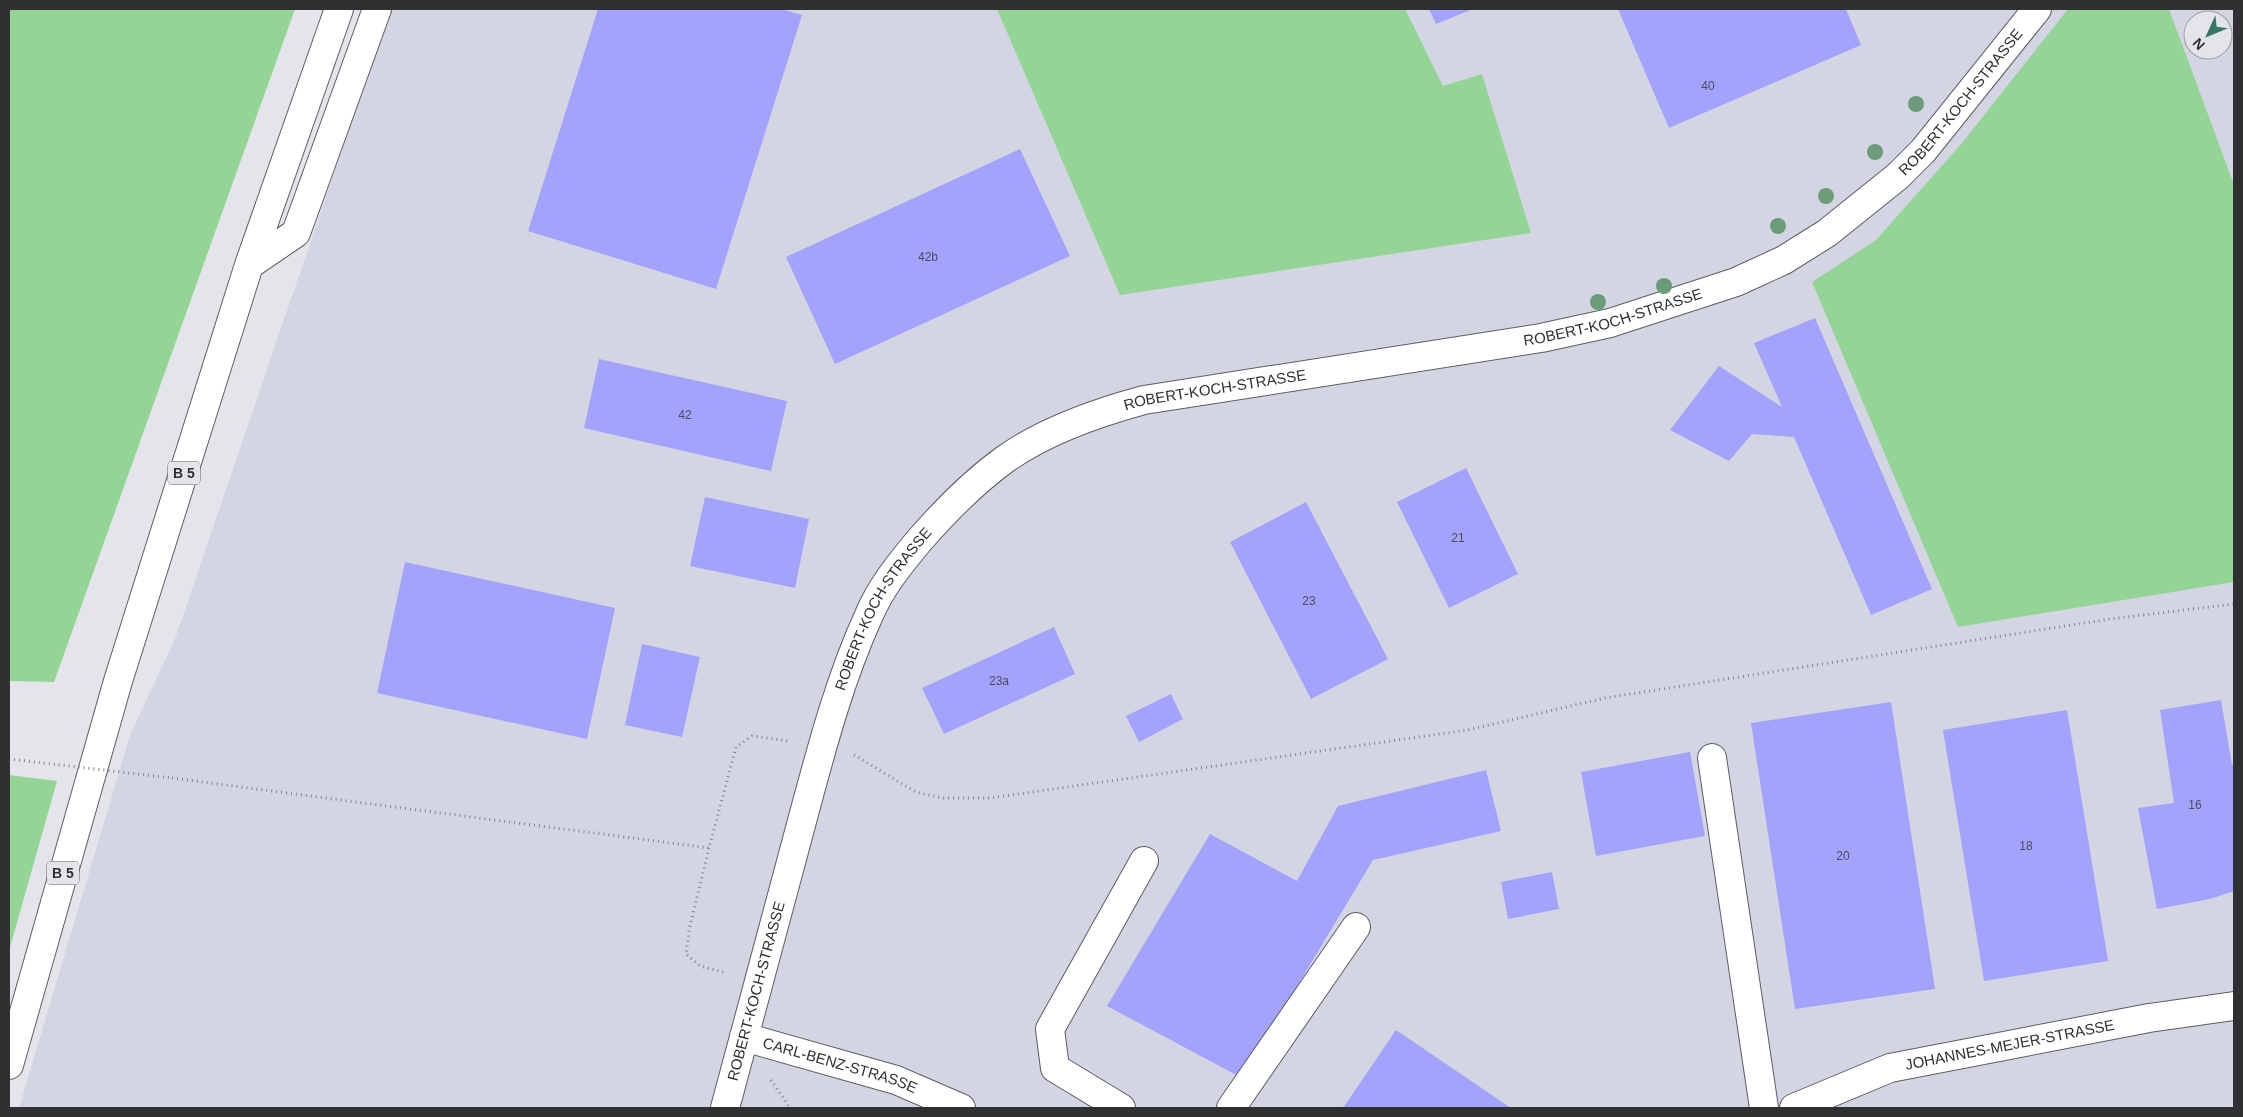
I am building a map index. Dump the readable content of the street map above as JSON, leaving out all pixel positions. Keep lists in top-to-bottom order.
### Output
{
  "streets": {
    "main road": [
      "ROBERT-KOCH-STRASSE",
      "B 5",
      "JOHANNES-MEJER-STRASSE",
      "CARL-BENZ-STRASSE"
    ]
  },
  "crossings": [
    ["ROBERT-KOCH-STRASSE", "CARL-BENZ-STRASSE"]
  ],
  "house_numbers": [
    "40",
    "42b",
    "42",
    "21",
    "23",
    "23a",
    "16",
    "18",
    "20"
  ],
  "north": "bottom left"
}
